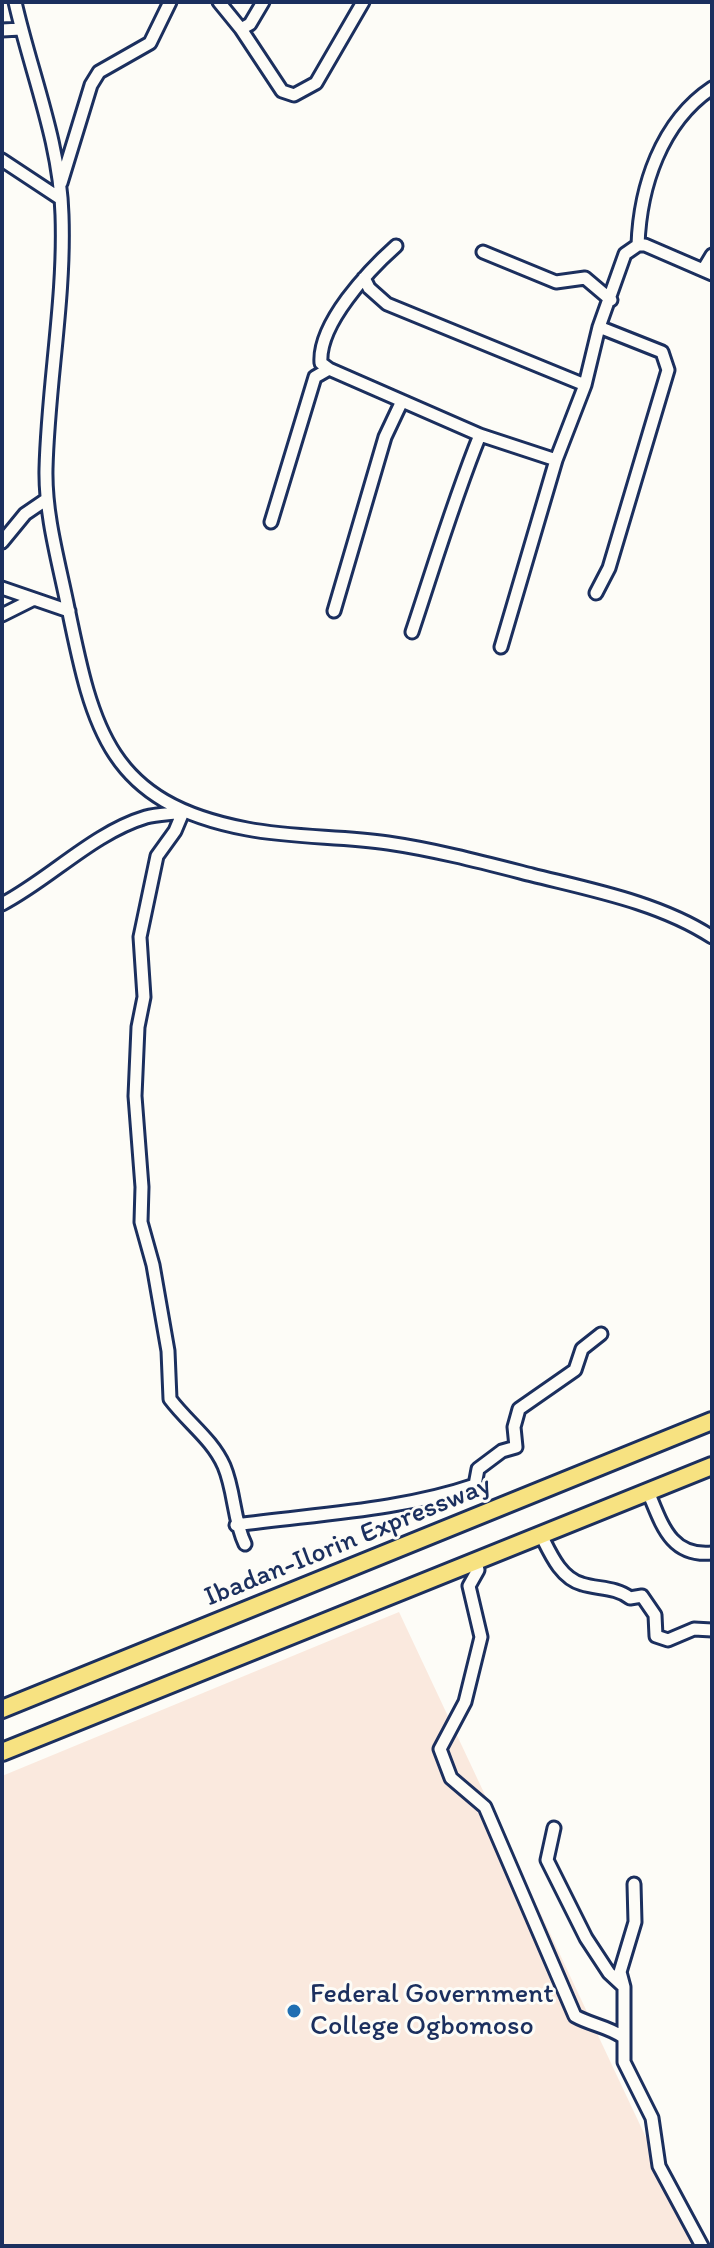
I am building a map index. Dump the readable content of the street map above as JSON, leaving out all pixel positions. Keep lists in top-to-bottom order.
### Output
{
  "streets": {
    "highway": ["Ibadan-Ilorin Expressway"]
  },
  "places": ["Federal Government College Ogbomoso"]
}
